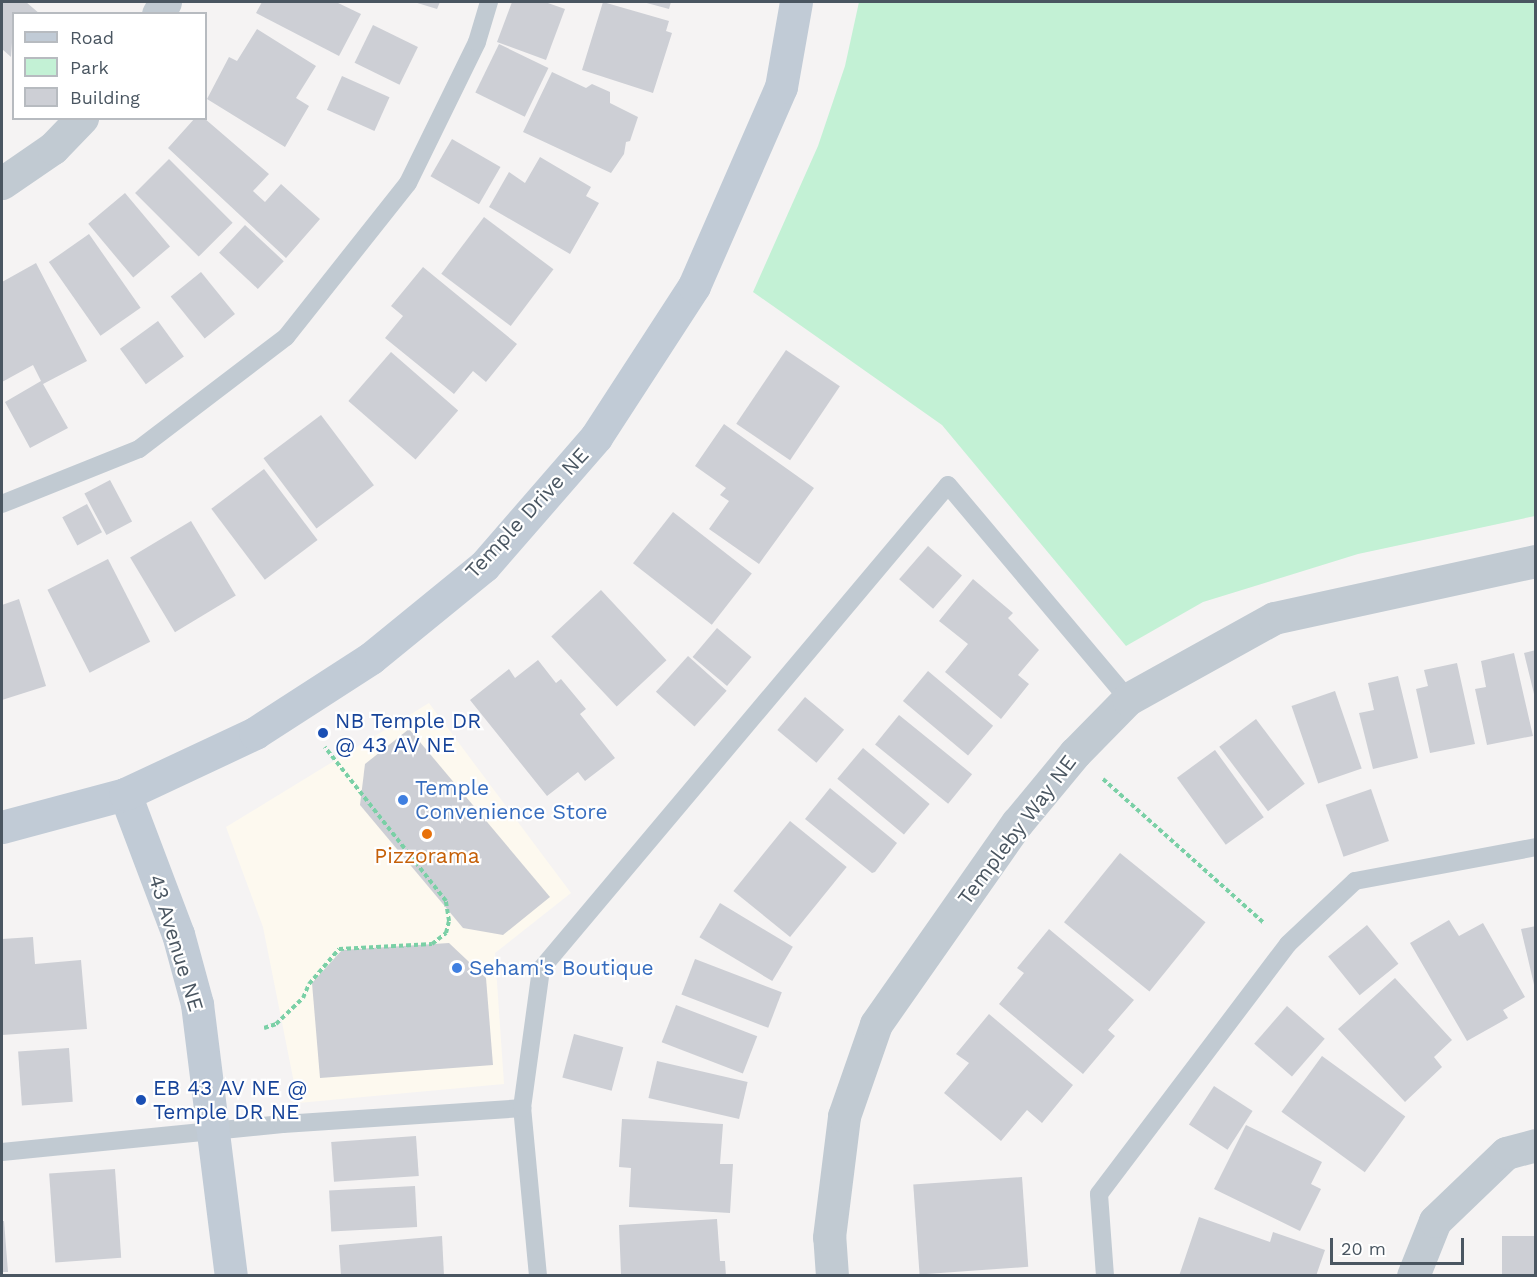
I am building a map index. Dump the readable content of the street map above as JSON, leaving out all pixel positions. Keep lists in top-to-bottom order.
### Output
{
  "streets": {
    "street": ["Temple Drive NE", "Templeby Way NE", "43 Avenue NE"]
  },
  "crossings": [
    ["Temple Drive NE", "43 Avenue NE"]
  ],
  "places": [
    "NB Temple DR @ 43 AV NE",
    "Temple Convenience Store",
    "Pizzorama",
    "Seham's Boutique",
    "EB 43 AV NE @ Temple DR NE"
  ],
  "legend": ["Road", "Park", "Building"],
  "scale_bar": "20 m"
}
